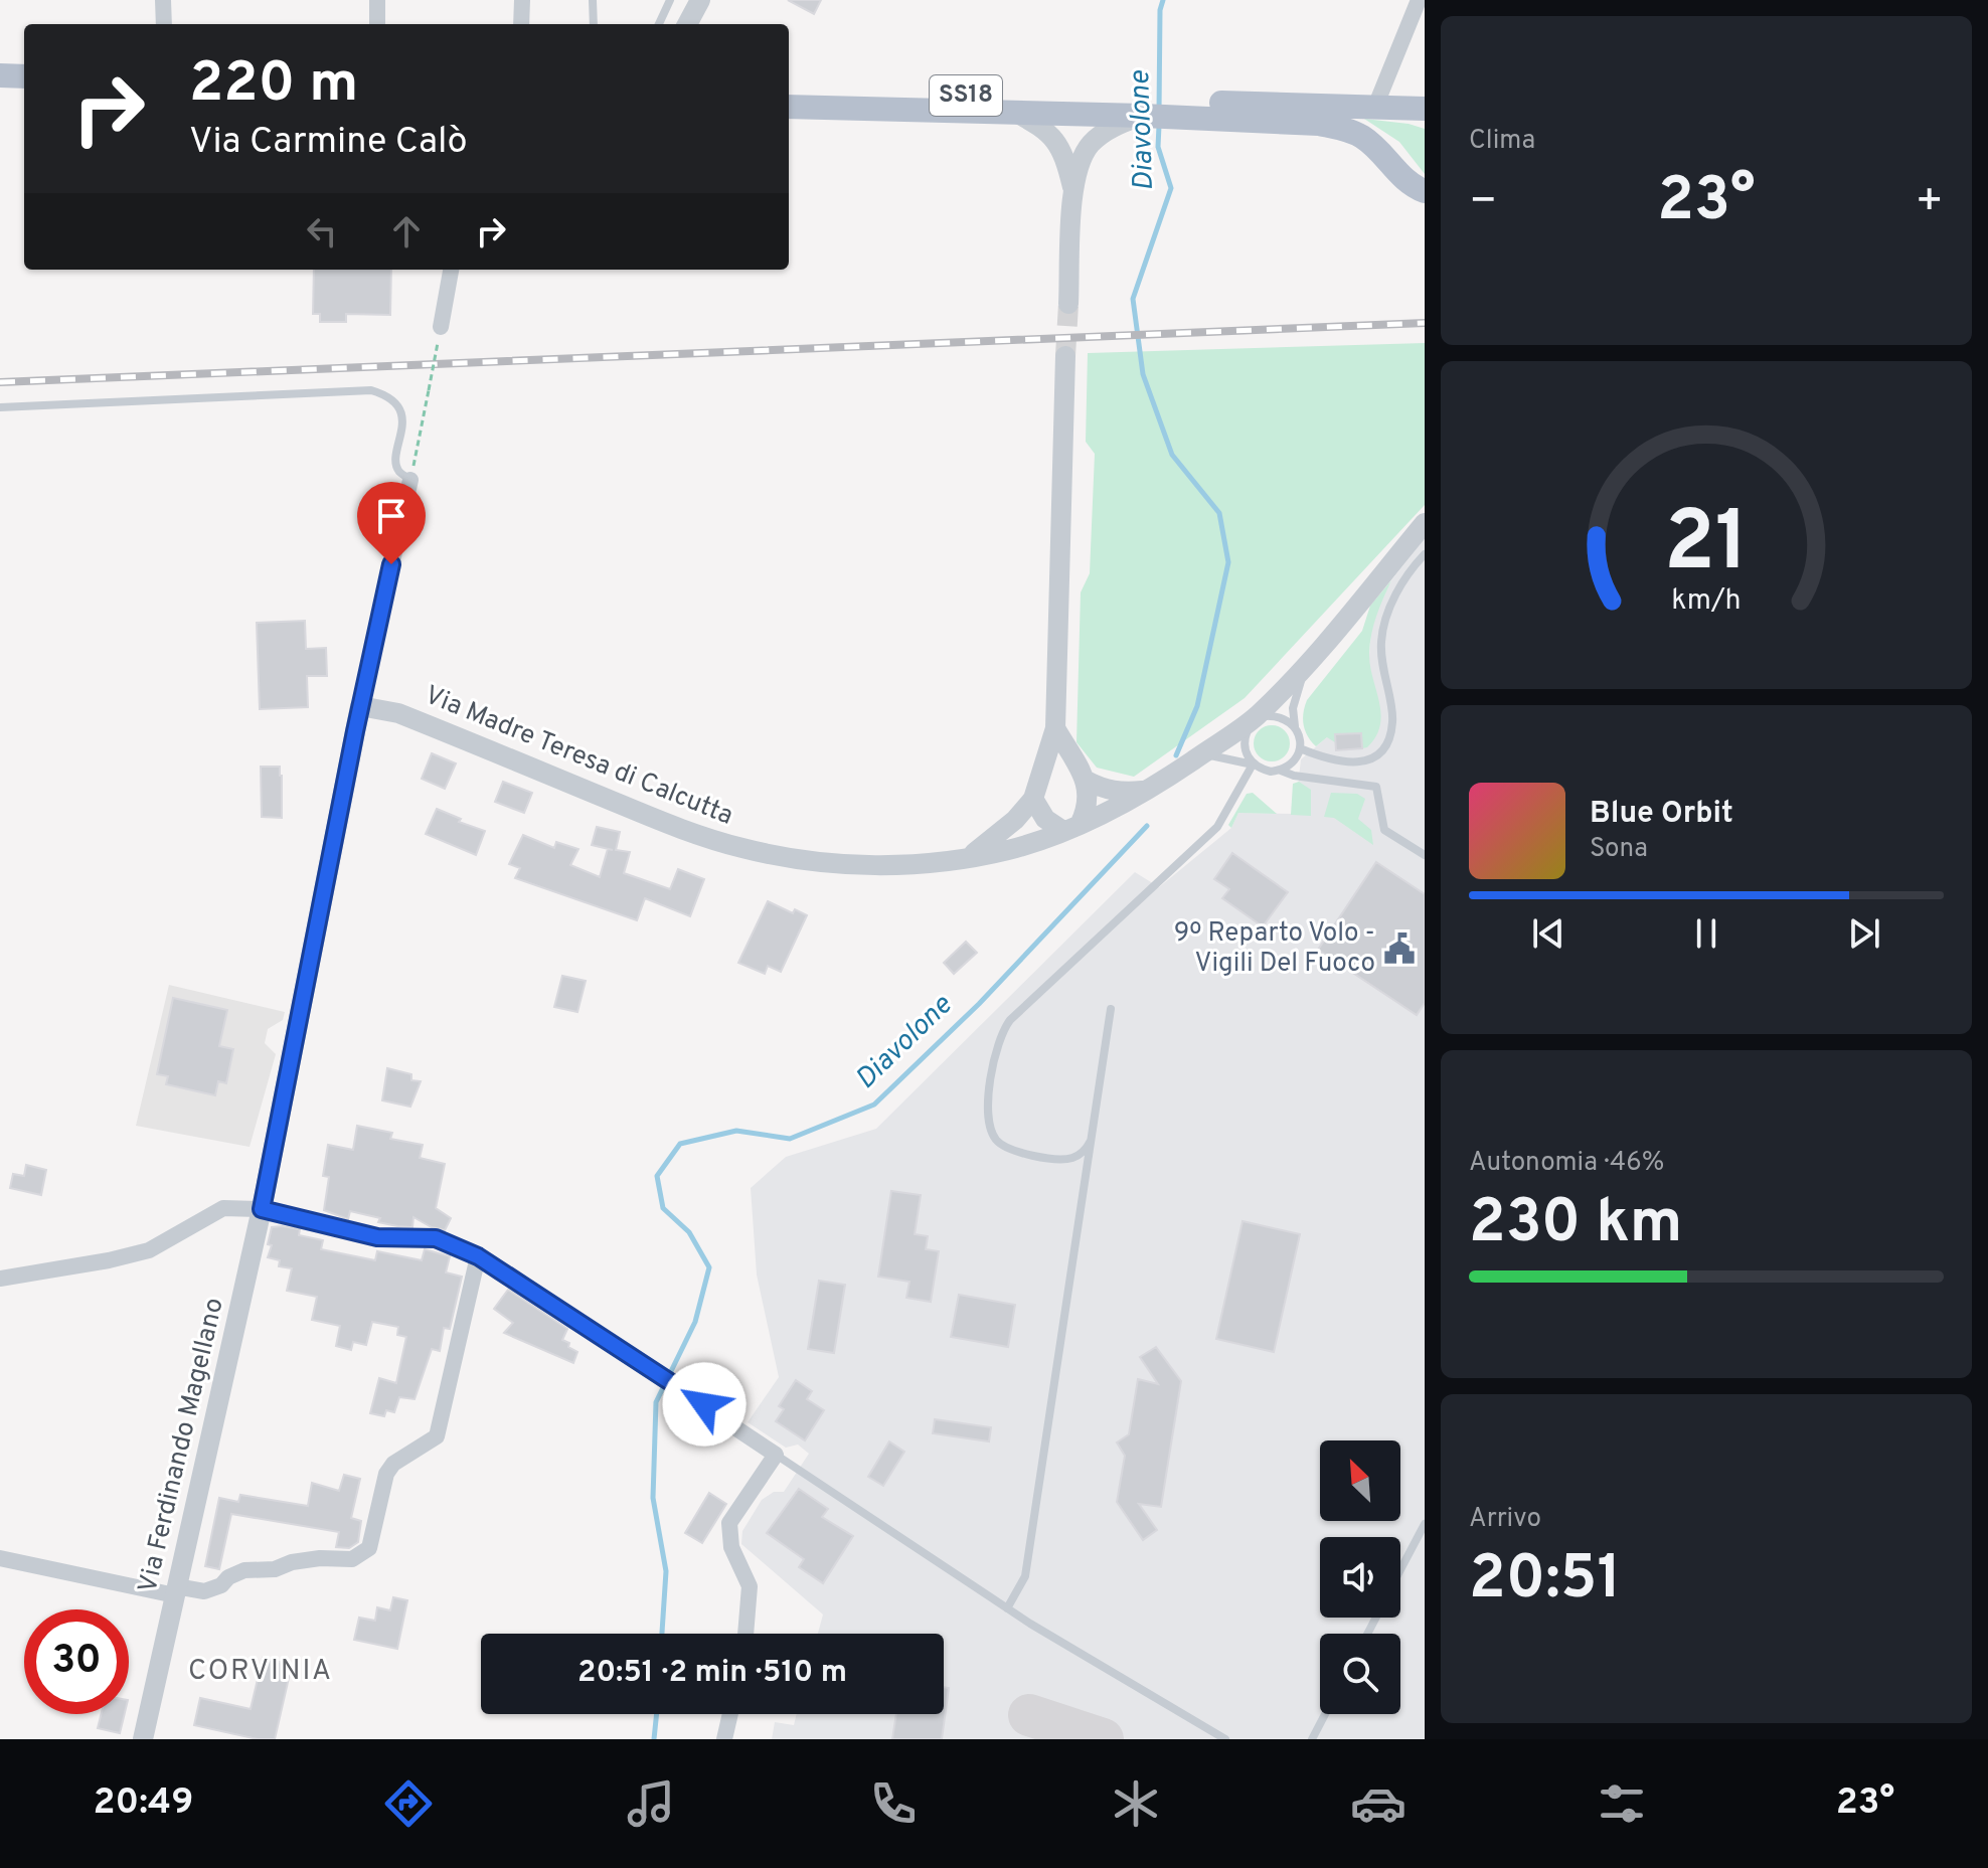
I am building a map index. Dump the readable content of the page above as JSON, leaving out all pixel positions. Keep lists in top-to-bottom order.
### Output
{
  "streets": {
    "main road": ["SS18"],
    "street": ["Via Madre Teresa di Calcutta", "Via Ferdinando Magellano"]
  },
  "crossings": [
    ["Via Madre Teresa di Calcutta", "Via Ferdinando Magellano"]
  ],
  "districts": ["CORVINIA"],
  "water": ["Diavolone"],
  "places": {
    "public building": ["9º Reparto Volo - Vigili Del Fuoco"]
  },
  "north": "top left",
  "page": {
    "tile": [
      "Clima",
      ["Autonomia · 46%", "230 km"],
      ["Arrivo", "20:51"]
    ],
    "turn": ["220 m", "Via Carmine Calò"],
    "heat": ["−", "23°", "+"],
    "song": ["Blue Orbit", "Sona"],
    "limit": "30",
    "trip": "20:51 · 2 min · 510 m",
    "tabs": ["20:49", "23°"],
    "gauge": ["21", "km/h"]
  }
}
